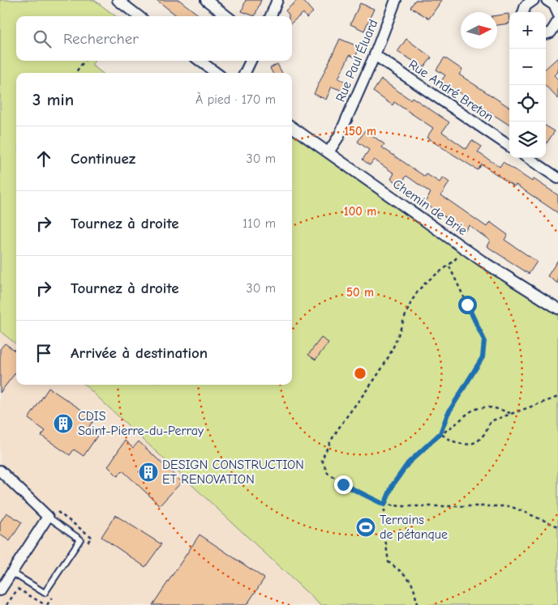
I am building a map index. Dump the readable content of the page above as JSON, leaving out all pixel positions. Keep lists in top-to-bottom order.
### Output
{
  "streets": {
    "street": ["Rue Paul Éluard", "Rue André Breton", "Chemin de Brie"]
  },
  "crossings": [
    ["Rue Paul Éluard", "Rue André Breton"],
    ["Rue Paul Éluard", "Chemin de Brie"]
  ],
  "places": {
    "building": ["CDIS Saint-Pierre-du-Perray", "DESIGN CONSTRUCTION ET RENOVATION"],
    "sports": ["Terrains de pétanque"]
  },
  "north": "right",
  "page": {
    "map_buttons": ["+", "−"],
    "search": "Rechercher",
    "heading": ["3 min", "À pied · 170 m"],
    "list": [
      ["Continuez", "30 m"],
      ["Tournez à droite", "110 m"],
      ["Tournez à droite", "30 m"],
      "Arrivée à destination"
    ]
  },
  "rings": ["150 m", "100 m", "50 m"]
}
